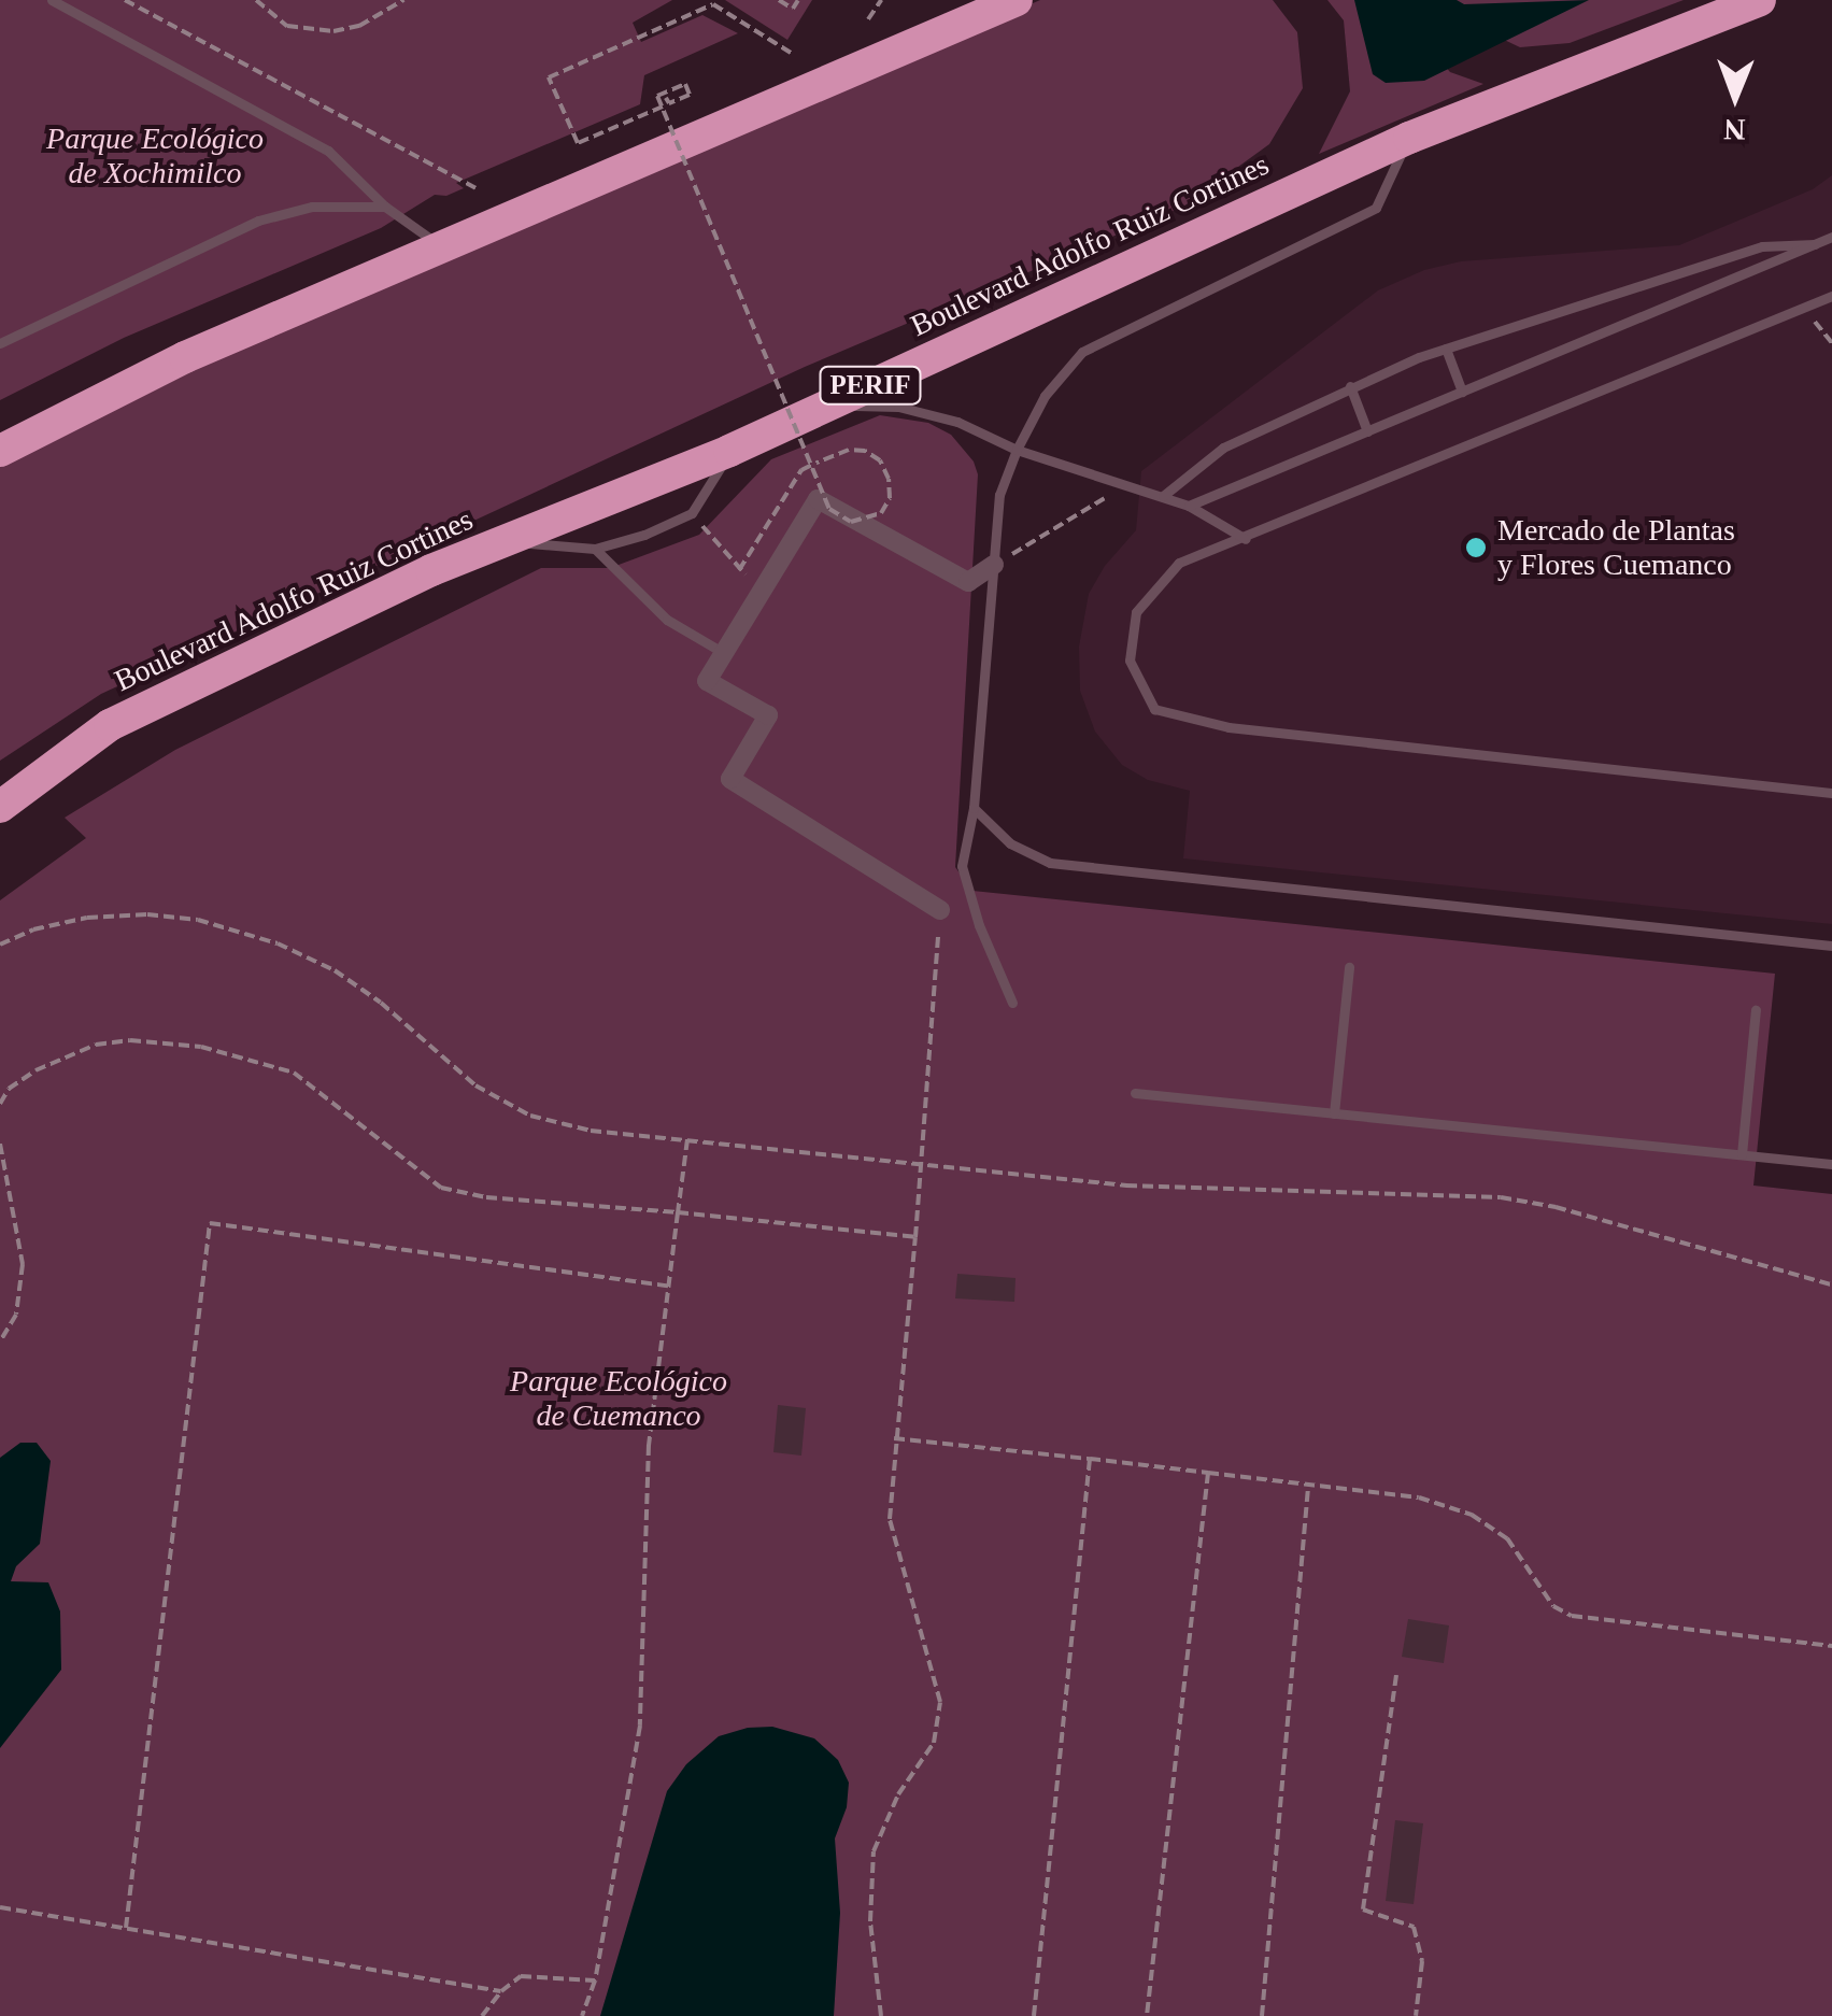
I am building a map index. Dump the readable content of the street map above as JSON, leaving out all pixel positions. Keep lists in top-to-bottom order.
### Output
{
  "streets": {
    "highway": ["Boulevard Adolfo Ruiz Cortines", "PERIF"]
  },
  "parks": ["Parque Ecológico de Xochimilco", "Parque Ecológico de Cuemanco"],
  "places": ["Mercado de Plantas y Flores Cuemanco"],
  "north": "bottom"
}
